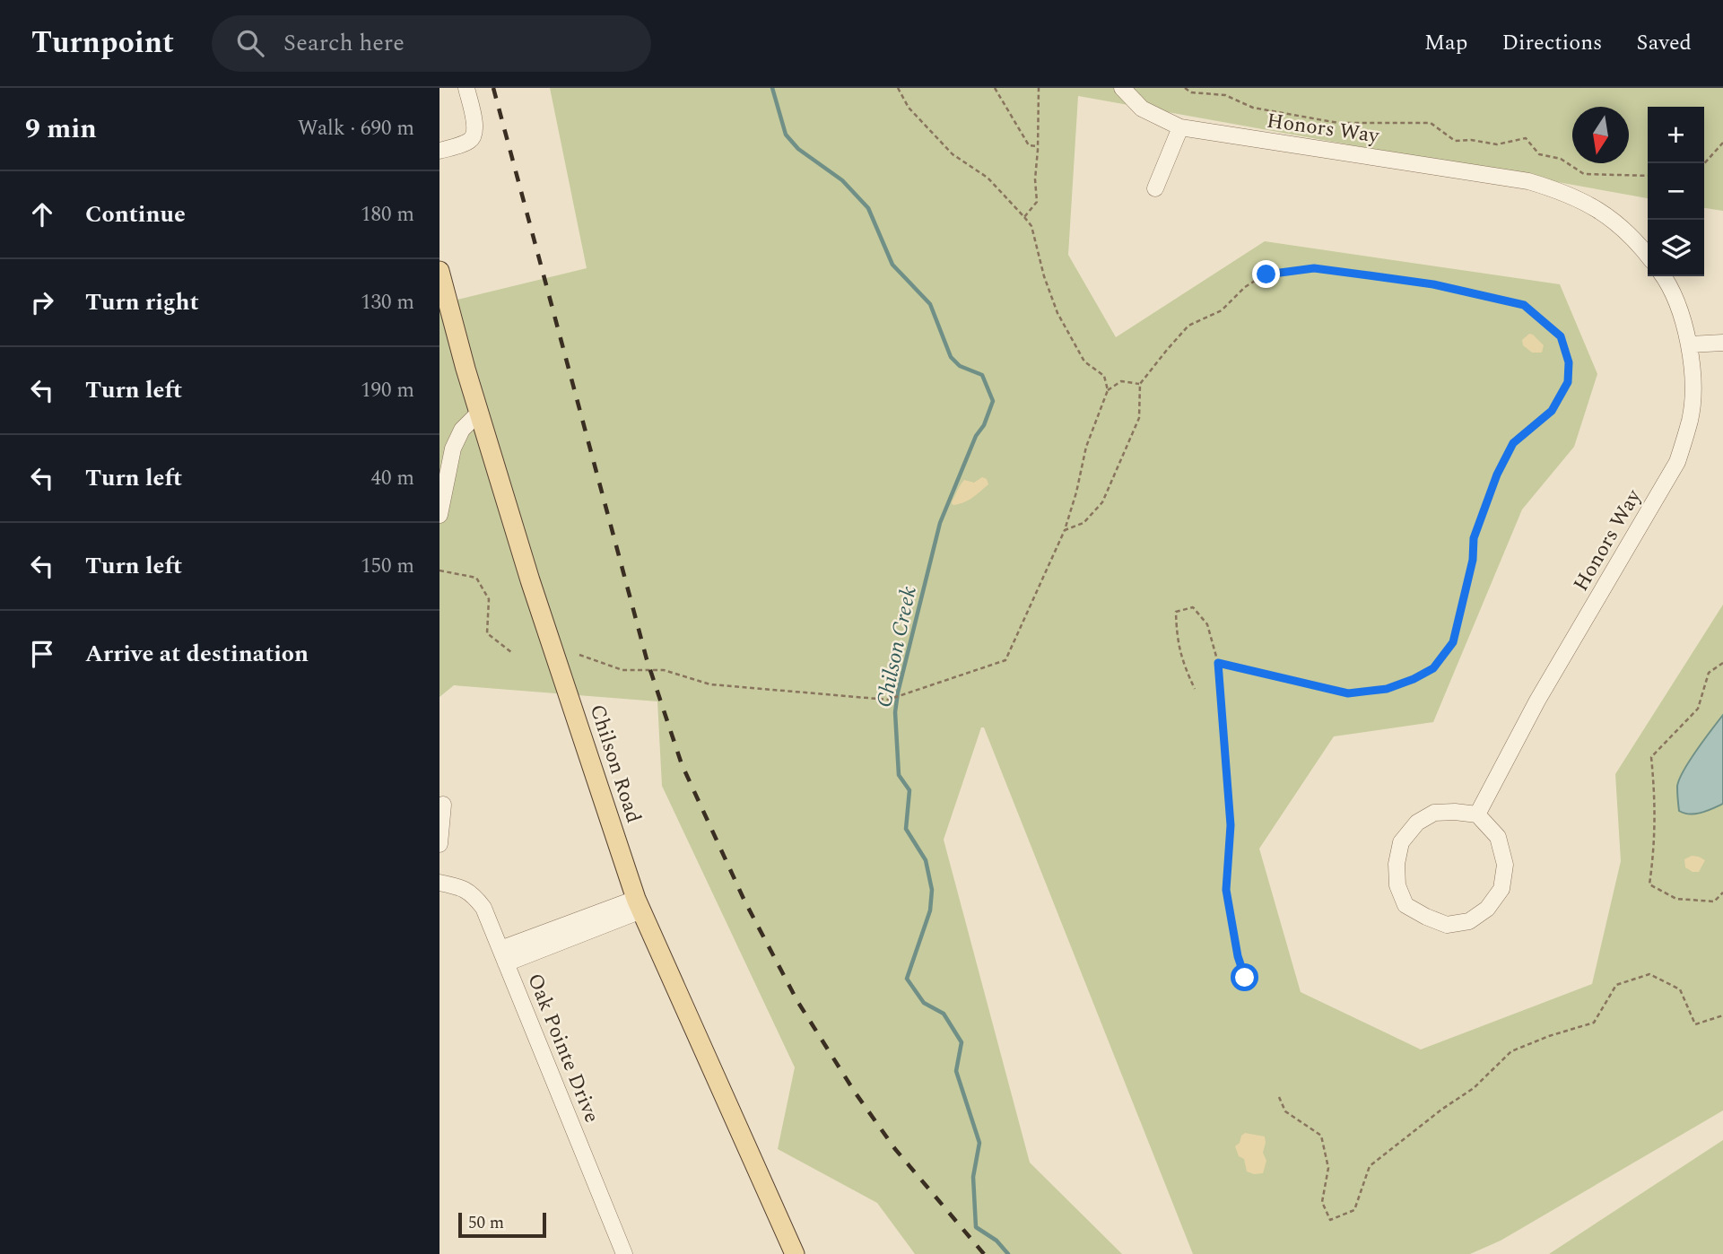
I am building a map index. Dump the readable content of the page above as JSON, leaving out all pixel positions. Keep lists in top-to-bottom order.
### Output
{
  "streets": {
    "main road": ["Chilson Road"],
    "street": ["Honors Way", "Oak Pointe Drive"]
  },
  "water": ["Chilson Creek"],
  "scale_bar": "50 m",
  "north": "bottom",
  "page": {
    "header": "Turnpoint",
    "search": "Search here",
    "nav": ["Map", "Directions", "Saved"],
    "heading": ["9 min", "Walk · 690 m"],
    "map_buttons": ["+", "−"],
    "list": [
      ["Continue", "180 m"],
      ["Turn right", "130 m"],
      ["Turn left", "190 m"],
      ["Turn left", "40 m"],
      ["Turn left", "150 m"],
      "Arrive at destination"
    ],
    "scale": "50 m"
  }
}
